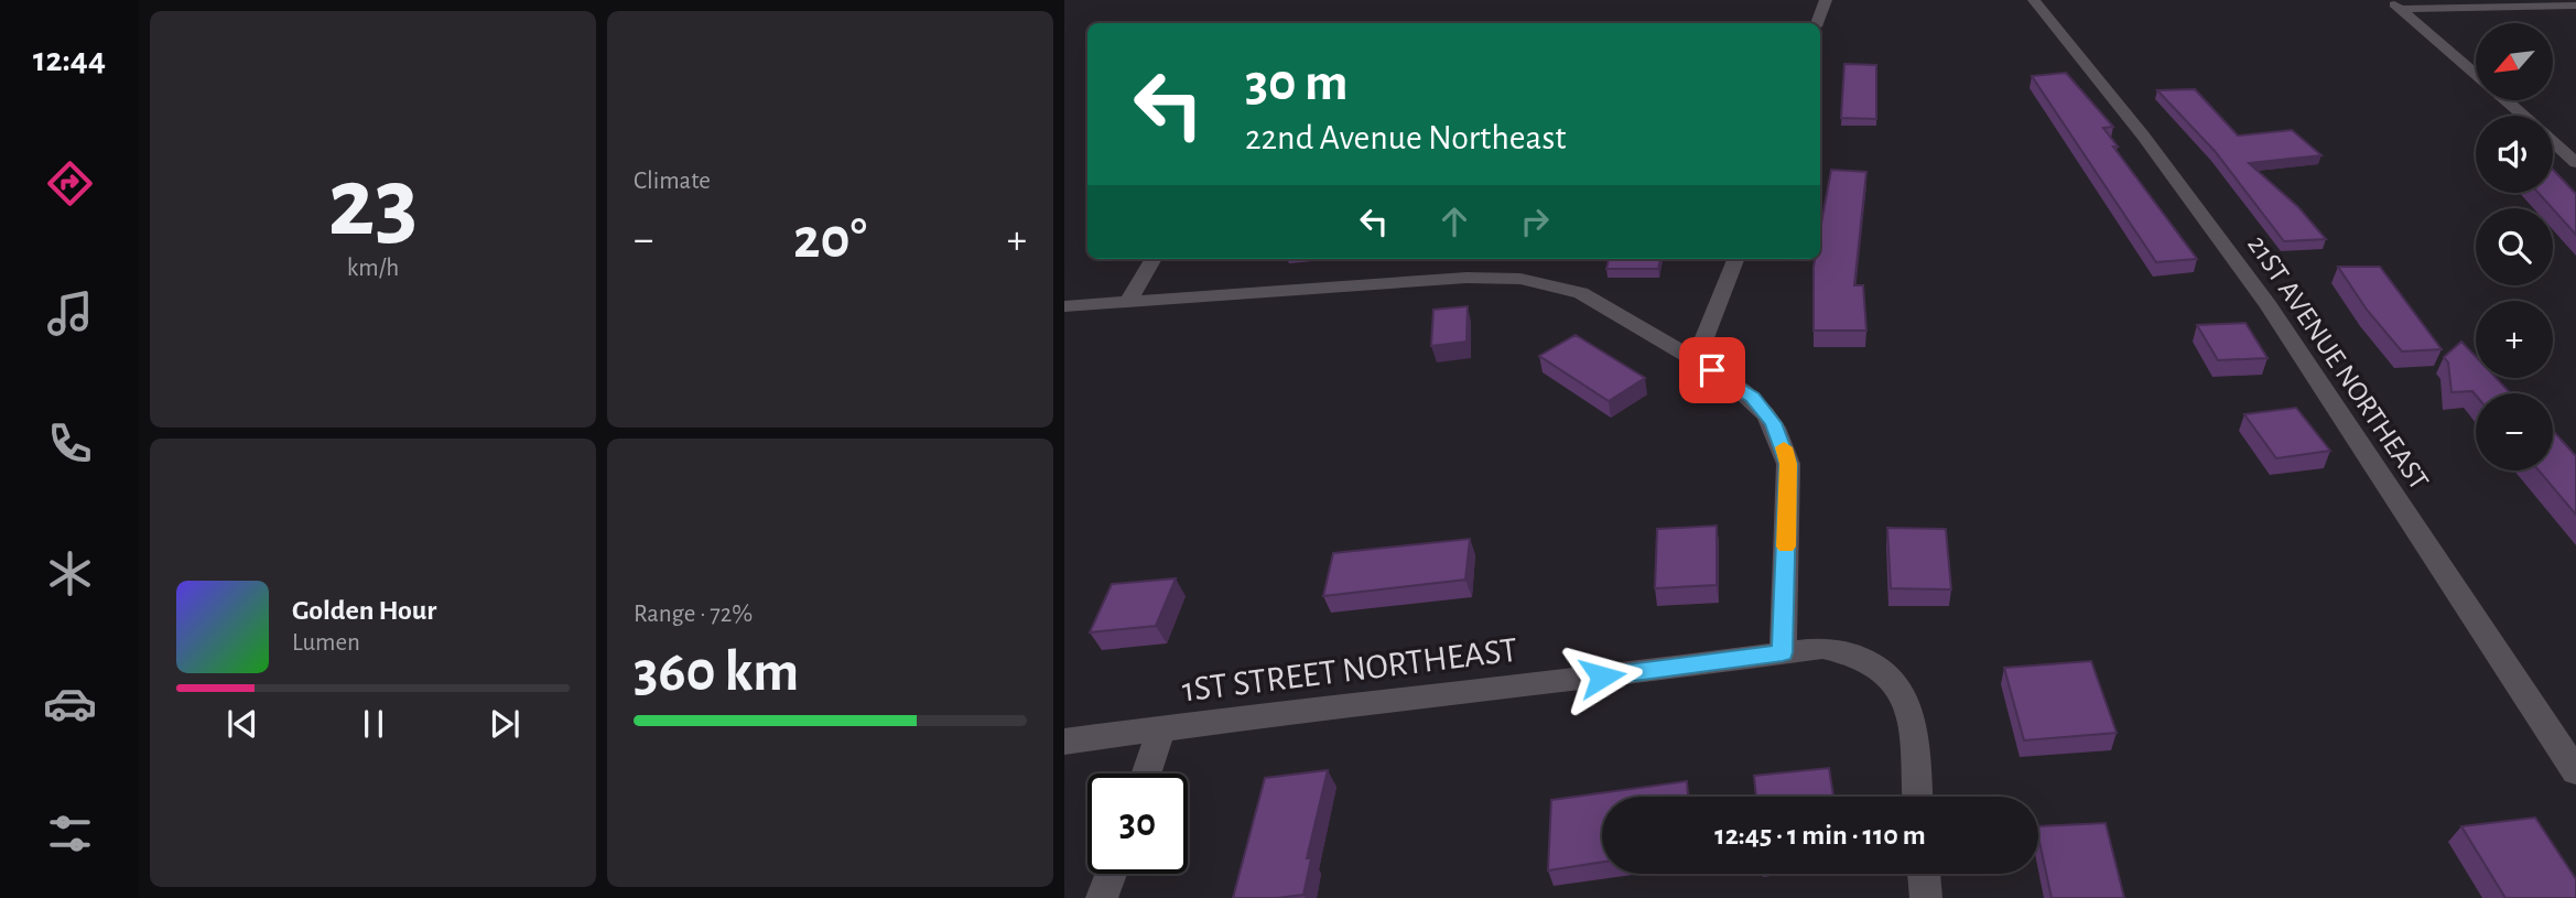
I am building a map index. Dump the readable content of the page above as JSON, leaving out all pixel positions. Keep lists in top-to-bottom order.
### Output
{
  "streets": {
    "street": ["21ST AVENUE NORTHEAST", "1ST STREET NORTHEAST"]
  },
  "north": "bottom left",
  "page": {
    "tabs": "12:44",
    "tile": [
      ["23", "km/h"],
      "Climate",
      ["Range · 72%", "360 km"]
    ],
    "map_buttons": ["+", "−"],
    "turn": ["30 m", "22nd Avenue Northeast"],
    "heat": ["−", "20°", "+"],
    "song": ["Golden Hour", "Lumen"],
    "limit": "30",
    "trip": "12:45 · 1 min · 110 m"
  }
}
